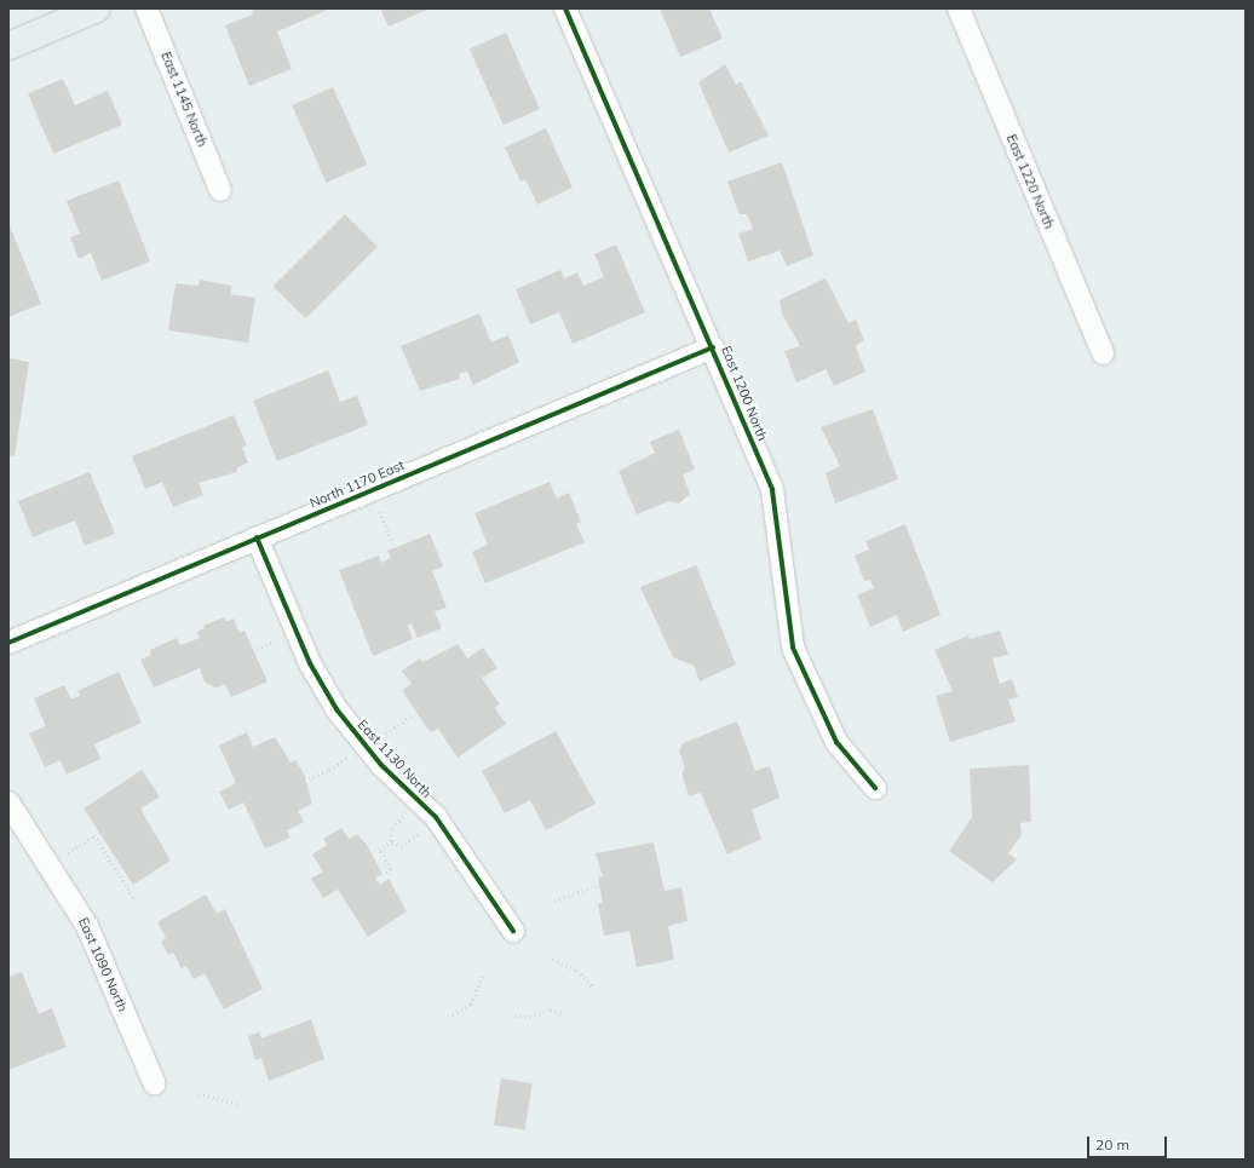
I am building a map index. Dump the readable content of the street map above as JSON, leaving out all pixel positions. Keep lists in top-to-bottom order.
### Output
{
  "streets": {
    "street": [
      "East 1145 North",
      "East 1220 North",
      "East 1200 North",
      "North 1170 East",
      "East 1130 North",
      "East 1090 North"
    ]
  },
  "crossings": [
    ["East 1200 North", "North 1170 East"],
    ["North 1170 East", "East 1130 North"]
  ],
  "scale_bar": "20 m"
}
